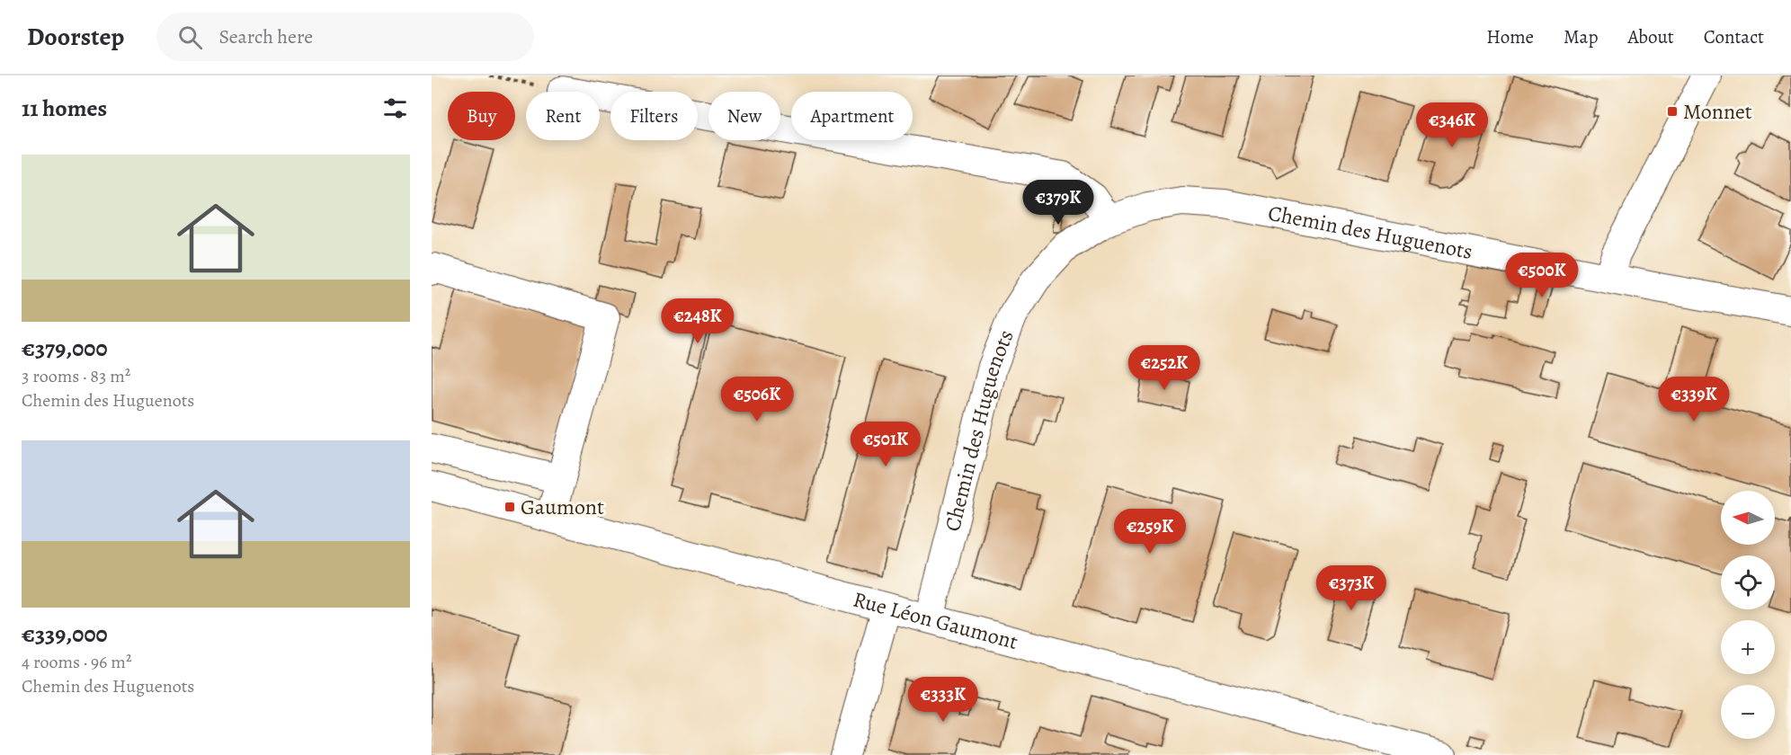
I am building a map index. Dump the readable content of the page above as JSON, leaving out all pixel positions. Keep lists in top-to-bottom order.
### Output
{
  "streets": {
    "street": ["Chemin des Huguenots", "Rue Léon Gaumont"]
  },
  "crossings": [
    ["Chemin des Huguenots", "Rue Léon Gaumont"]
  ],
  "places": {
    "transit": ["Monnet", "Gaumont"]
  },
  "north": "left",
  "page": {
    "header": "Doorstep",
    "search": "Search here",
    "nav": [
      "Home",
      "Map",
      "About",
      "Contact"
    ],
    "heading": "11 homes",
    "chip": [
      "Buy",
      "Rent",
      "Filters",
      "New",
      "Apartment"
    ],
    "price": [
      "€346K",
      "€379K",
      "€500K",
      "€248K",
      "€252K",
      "€506K",
      "€339K",
      "€501K",
      "€259K",
      "€373K",
      "€333K"
    ],
    "list": [
      {
        "name": "€379,000",
        "note": "3 rooms · 83 m² · Chemin des Huguenots"
      },
      {
        "name": "€339,000",
        "note": "4 rooms · 96 m² · Chemin des Huguenots"
      }
    ],
    "map_buttons": ["+", "−"]
  }
}
